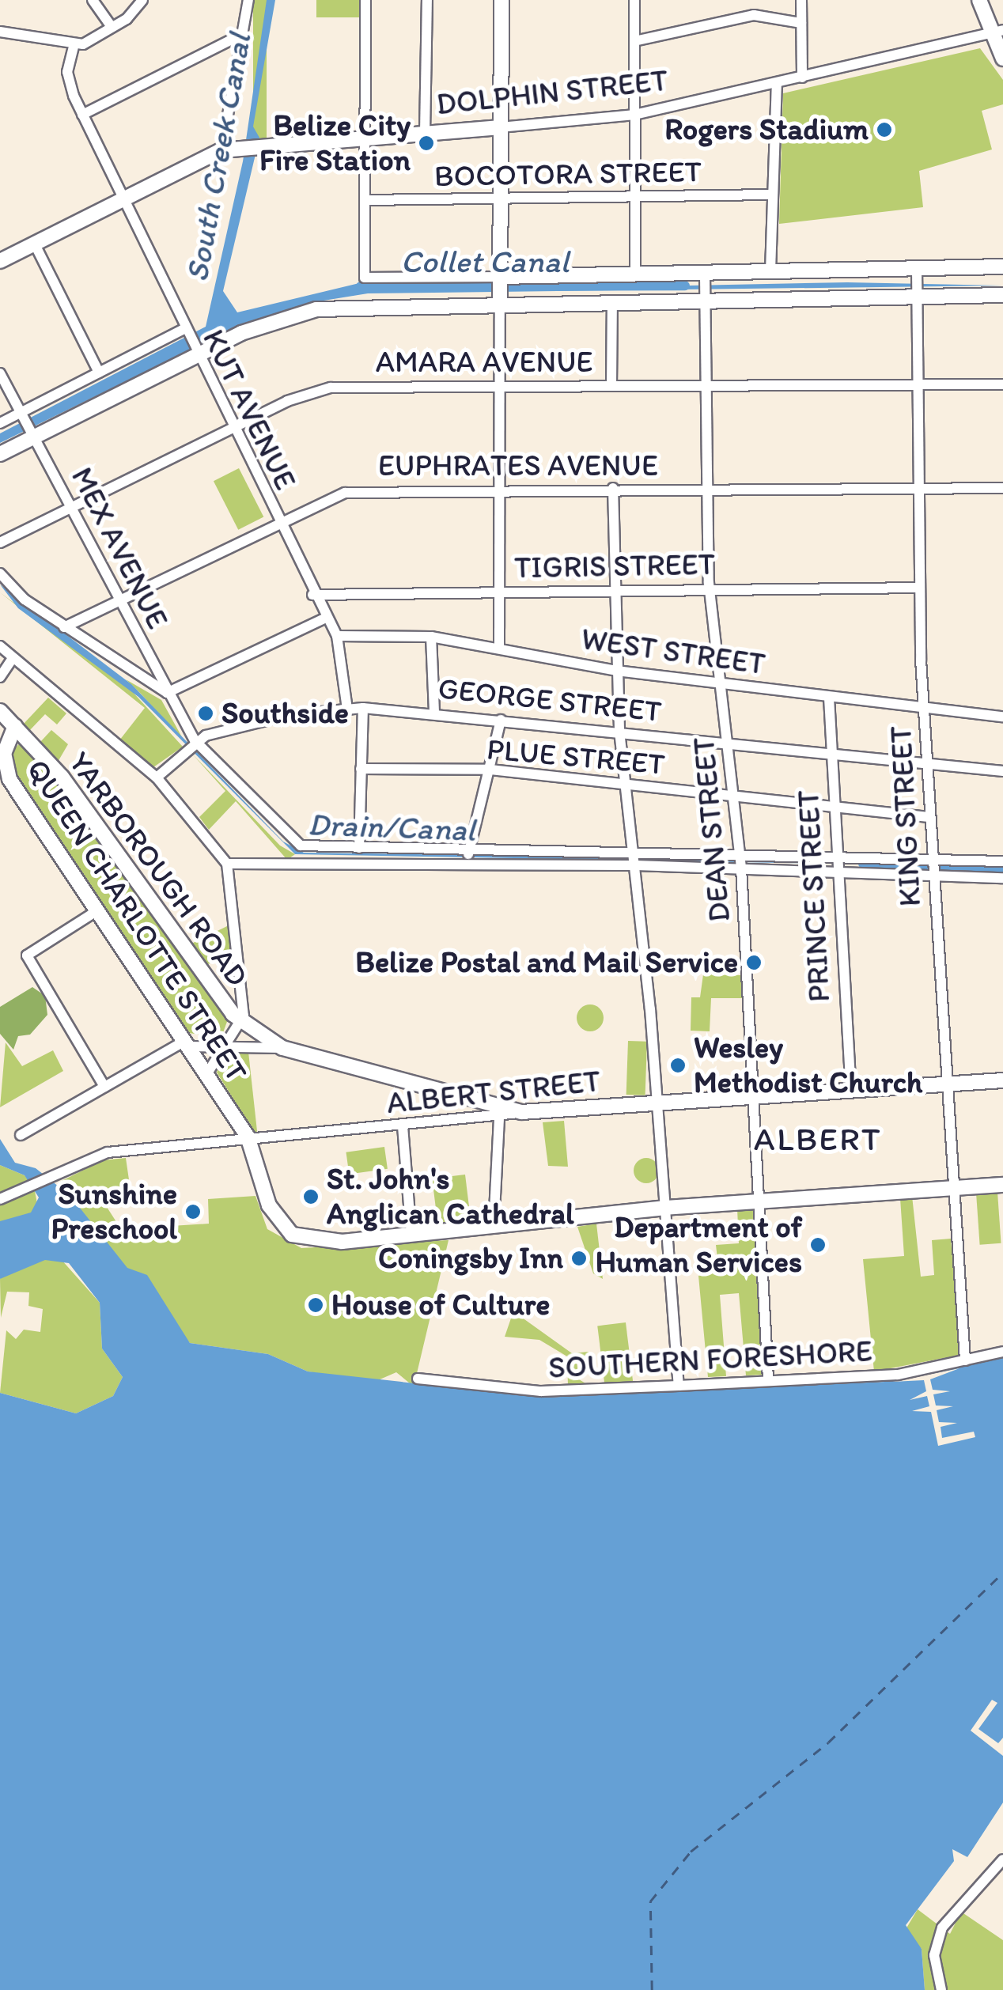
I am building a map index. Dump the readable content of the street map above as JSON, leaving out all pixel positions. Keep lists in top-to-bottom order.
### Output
{
  "streets": {
    "main road": [
      "DOLPHIN STREET",
      "YARBOROUGH ROAD",
      "QUEEN CHARLOTTE STREET",
      "ALBERT STREET"
    ],
    "street": [
      "BOCOTORA STREET",
      "AMARA AVENUE",
      "KUT AVENUE",
      "EUPHRATES AVENUE",
      "MEX AVENUE",
      "TIGRIS STREET",
      "WEST STREET",
      "GEORGE STREET",
      "PLUE STREET",
      "KING STREET",
      "DEAN STREET",
      "PRINCE STREET",
      "SOUTHERN FORESHORE"
    ]
  },
  "crossings": [
    ["AMARA AVENUE", "KUT AVENUE"],
    ["AMARA AVENUE", "MEX AVENUE"],
    ["AMARA AVENUE", "KING STREET"],
    ["AMARA AVENUE", "DEAN STREET"],
    ["KUT AVENUE", "EUPHRATES AVENUE"],
    ["KUT AVENUE", "TIGRIS STREET"],
    ["KUT AVENUE", "WEST STREET"],
    ["EUPHRATES AVENUE", "MEX AVENUE"],
    ["EUPHRATES AVENUE", "KING STREET"],
    ["EUPHRATES AVENUE", "DEAN STREET"],
    ["MEX AVENUE", "GEORGE STREET"],
    ["TIGRIS STREET", "KING STREET"],
    ["TIGRIS STREET", "DEAN STREET"],
    ["WEST STREET", "KING STREET"],
    ["WEST STREET", "DEAN STREET"],
    ["WEST STREET", "PRINCE STREET"],
    ["GEORGE STREET", "KING STREET"],
    ["GEORGE STREET", "DEAN STREET"],
    ["GEORGE STREET", "PRINCE STREET"],
    ["PLUE STREET", "KING STREET"],
    ["PLUE STREET", "DEAN STREET"],
    ["PLUE STREET", "PRINCE STREET"],
    ["KING STREET", "QUEEN CHARLOTTE STREET"],
    ["KING STREET", "ALBERT STREET"],
    ["KING STREET", "SOUTHERN FORESHORE"],
    ["DEAN STREET", "QUEEN CHARLOTTE STREET"],
    ["DEAN STREET", "ALBERT STREET"],
    ["DEAN STREET", "SOUTHERN FORESHORE"],
    ["YARBOROUGH ROAD", "QUEEN CHARLOTTE STREET"],
    ["YARBOROUGH ROAD", "ALBERT STREET"],
    ["PRINCE STREET", "ALBERT STREET"],
    ["QUEEN CHARLOTTE STREET", "ALBERT STREET"]
  ],
  "districts": ["ALBERT"],
  "water": ["South Creek Canal", "Collet Canal", "Drain/Canal"],
  "places": [
    "Rogers Stadium",
    "Belize City Fire Station",
    "Southside",
    "Belize Postal and Mail Service",
    "Wesley Methodist Church",
    "St. John's Anglican Cathedral",
    "Sunshine Preschool",
    "Department of Human Services",
    "Coningsby Inn",
    "House of Culture"
  ]
}
